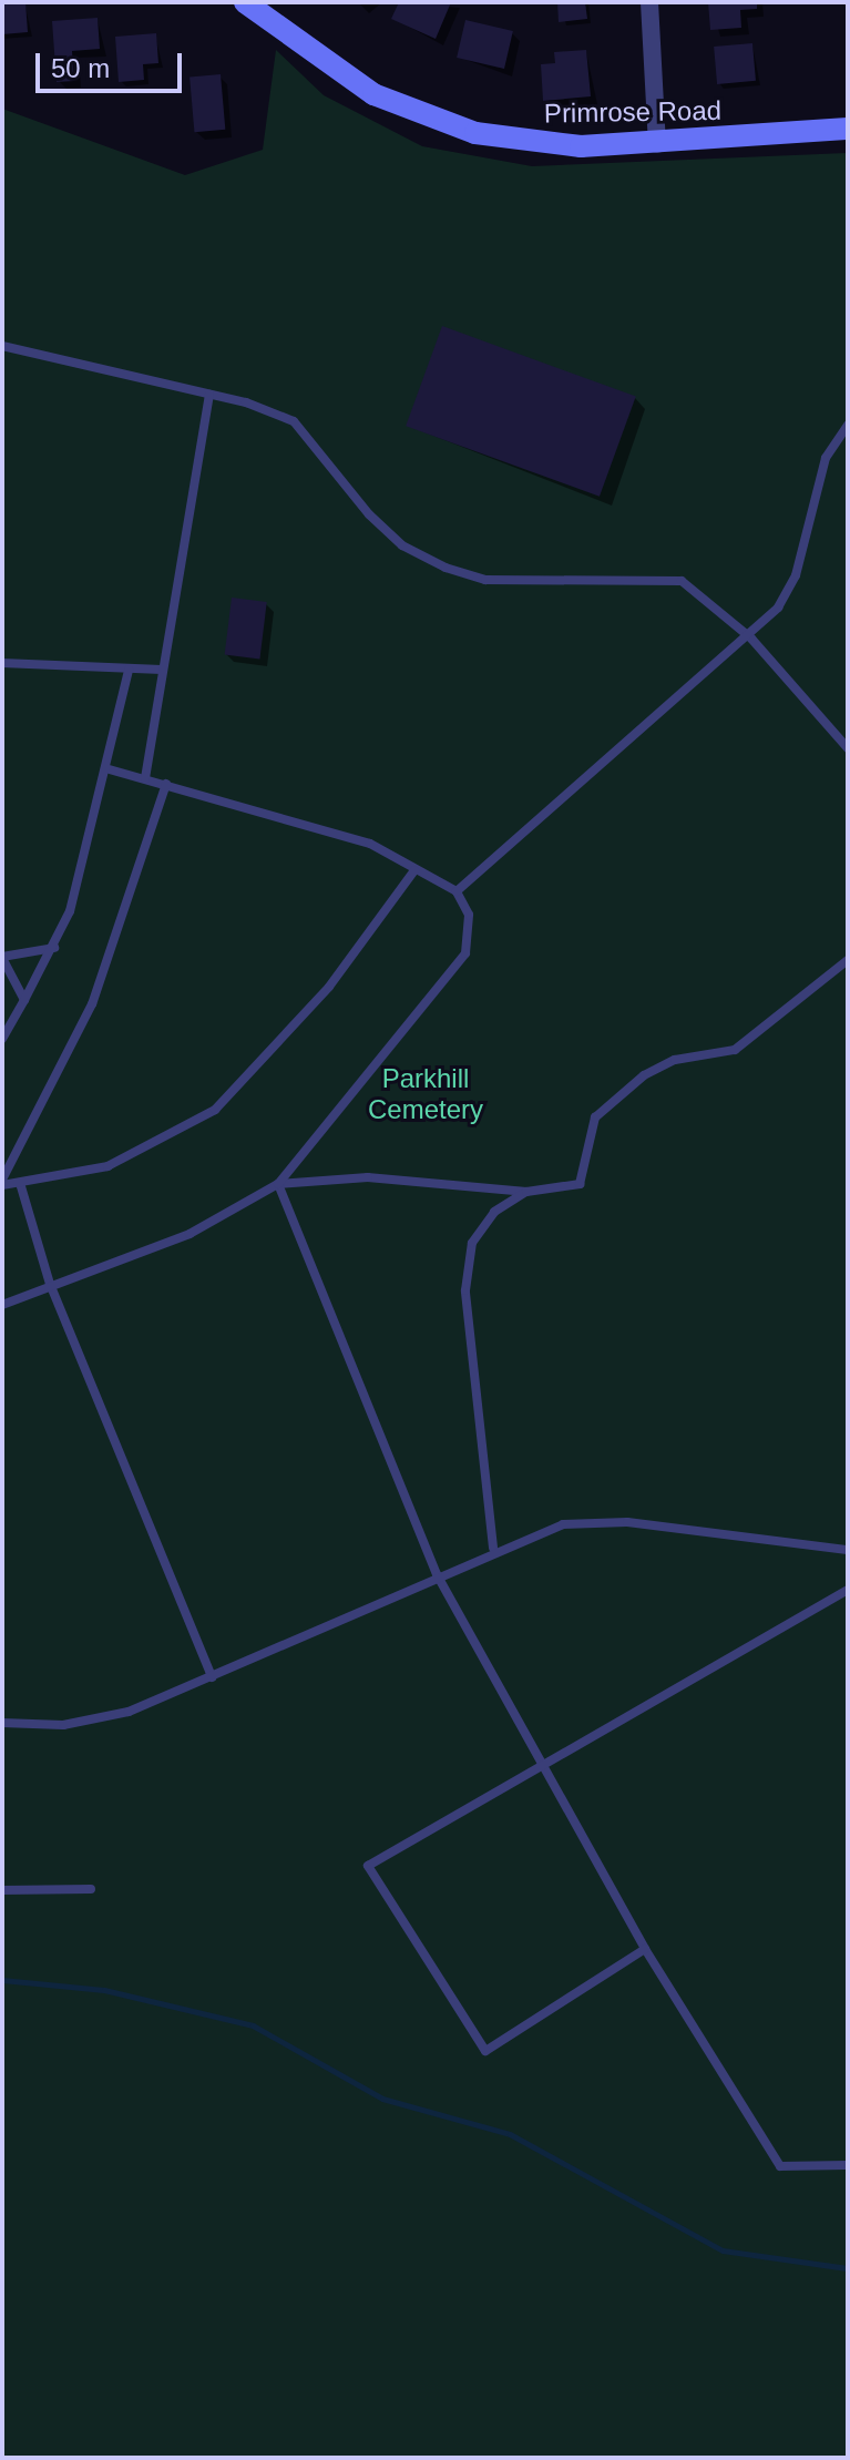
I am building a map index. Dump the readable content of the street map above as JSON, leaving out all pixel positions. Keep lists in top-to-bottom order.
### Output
{
  "streets": {
    "street": ["Primrose Road"]
  },
  "parks": ["Parkhill Cemetery"],
  "scale_bar": "50 m"
}
